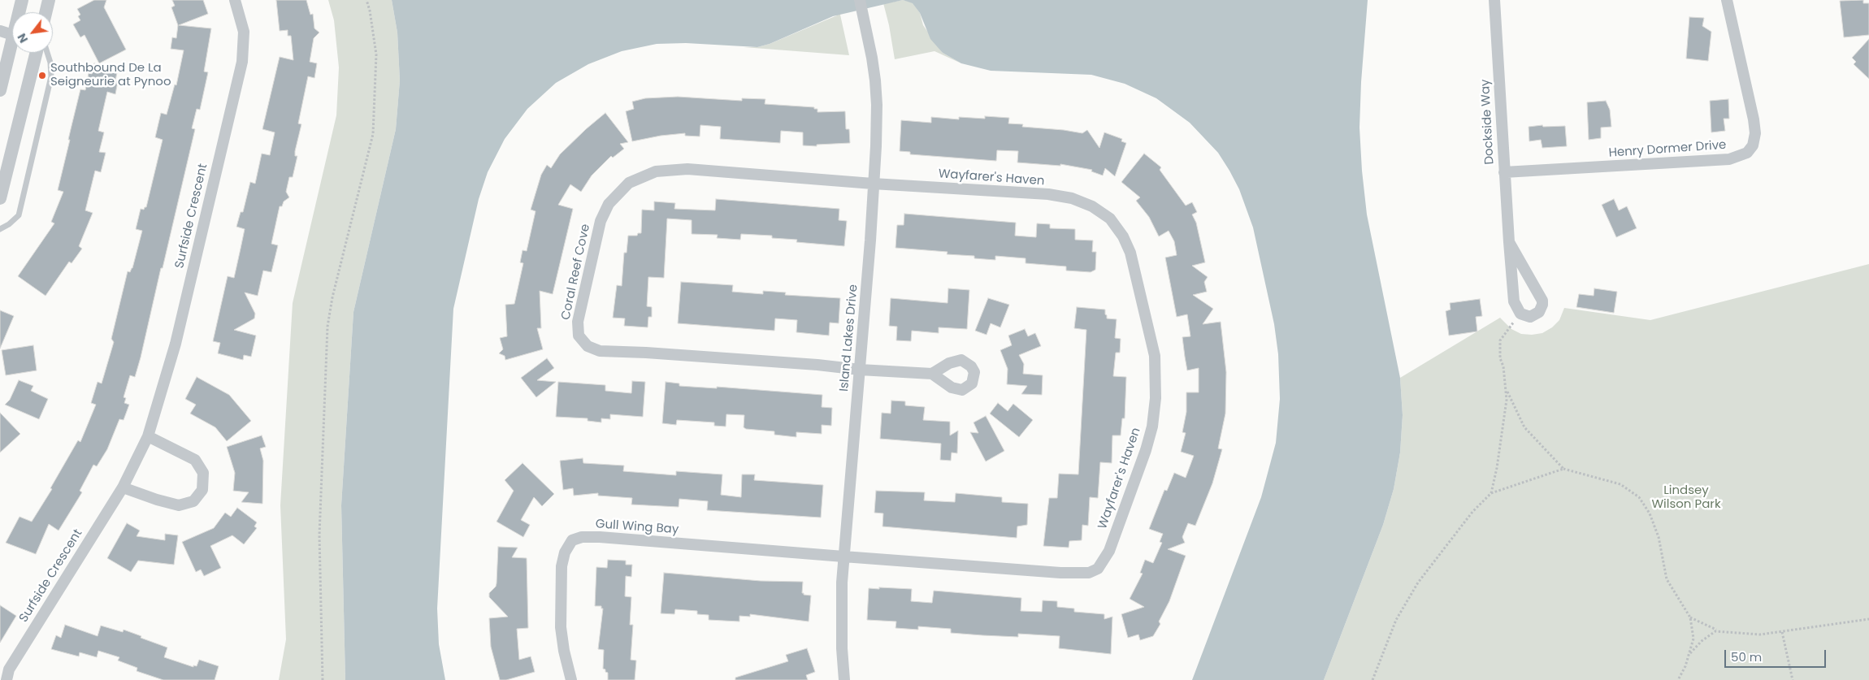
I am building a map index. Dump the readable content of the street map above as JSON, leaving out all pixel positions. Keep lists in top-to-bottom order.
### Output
{
  "streets": {
    "street": [
      "Dockside Way",
      "Henry Dormer Drive",
      "Wayfarer's Haven",
      "Surfside Crescent",
      "Coral Reef Cove",
      "Island Lakes Drive",
      "Gull Wing Bay"
    ]
  },
  "crossings": [
    ["Dockside Way", "Henry Dormer Drive"],
    ["Wayfarer's Haven", "Coral Reef Cove"],
    ["Wayfarer's Haven", "Island Lakes Drive"],
    ["Wayfarer's Haven", "Gull Wing Bay"],
    ["Coral Reef Cove", "Island Lakes Drive"],
    ["Island Lakes Drive", "Gull Wing Bay"]
  ],
  "parks": ["Lindsey Wilson Park"],
  "places": ["Southbound De La Seigneurie at Pynoo"],
  "scale_bar": "50 m",
  "north": "bottom left"
}
